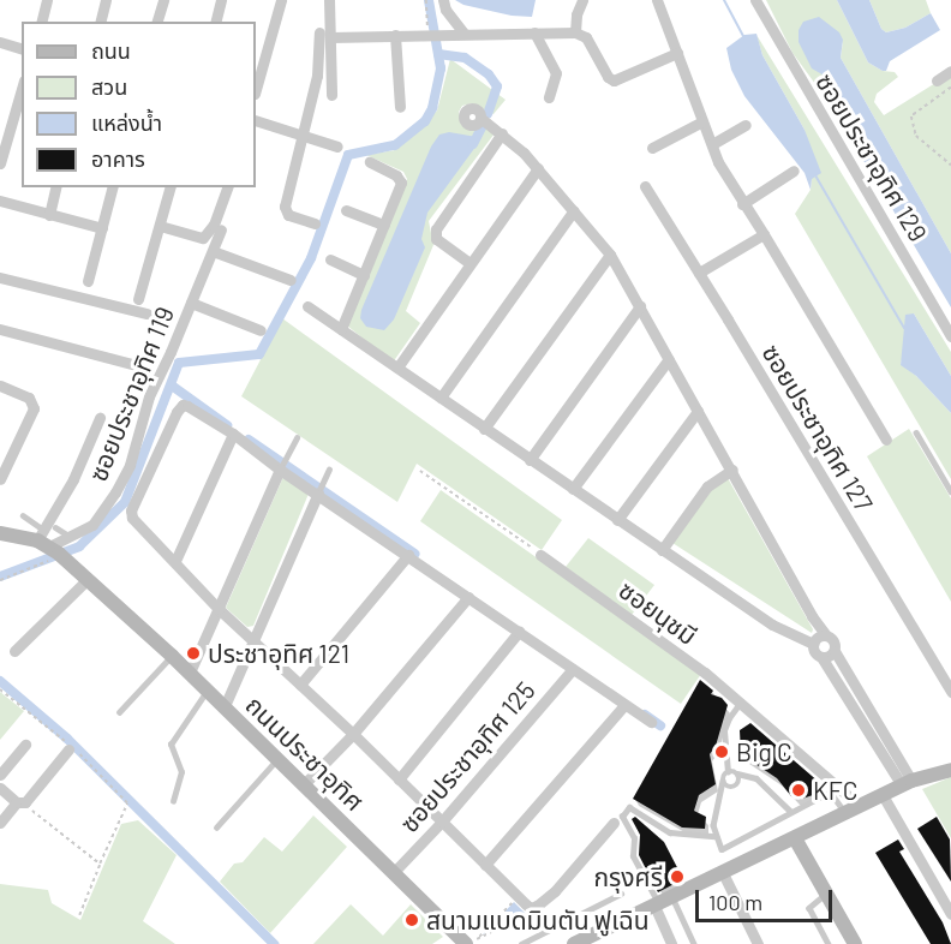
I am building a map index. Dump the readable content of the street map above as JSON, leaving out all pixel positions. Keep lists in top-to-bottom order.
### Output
{
  "streets": {
    "main road": ["ถนนประชาอุทิศ"],
    "street": [
      "ซอยประชาอุทิศ 129",
      "ซอยประชาอุทิศ 119",
      "ซอยประชาอุทิศ 127",
      "ซอยนุชมี",
      "ซอยประชาอุทิศ 125"
    ]
  },
  "crossings": [
    ["ซอยประชาอุทิศ 119", "ถนนประชาอุทิศ"],
    ["ถนนประชาอุทิศ", "ซอยประชาอุทิศ 125"]
  ],
  "places": [
    "ประชาอุทิศ 121",
    "Big C",
    "KFC",
    "กรุงศรี",
    "สนามแบดมินตัน ฟูเฉิน"
  ],
  "legend": [
    "ถนน",
    "สวน",
    "แหล่งน้ำ",
    "อาคาร"
  ],
  "scale_bar": "100 m"
}
